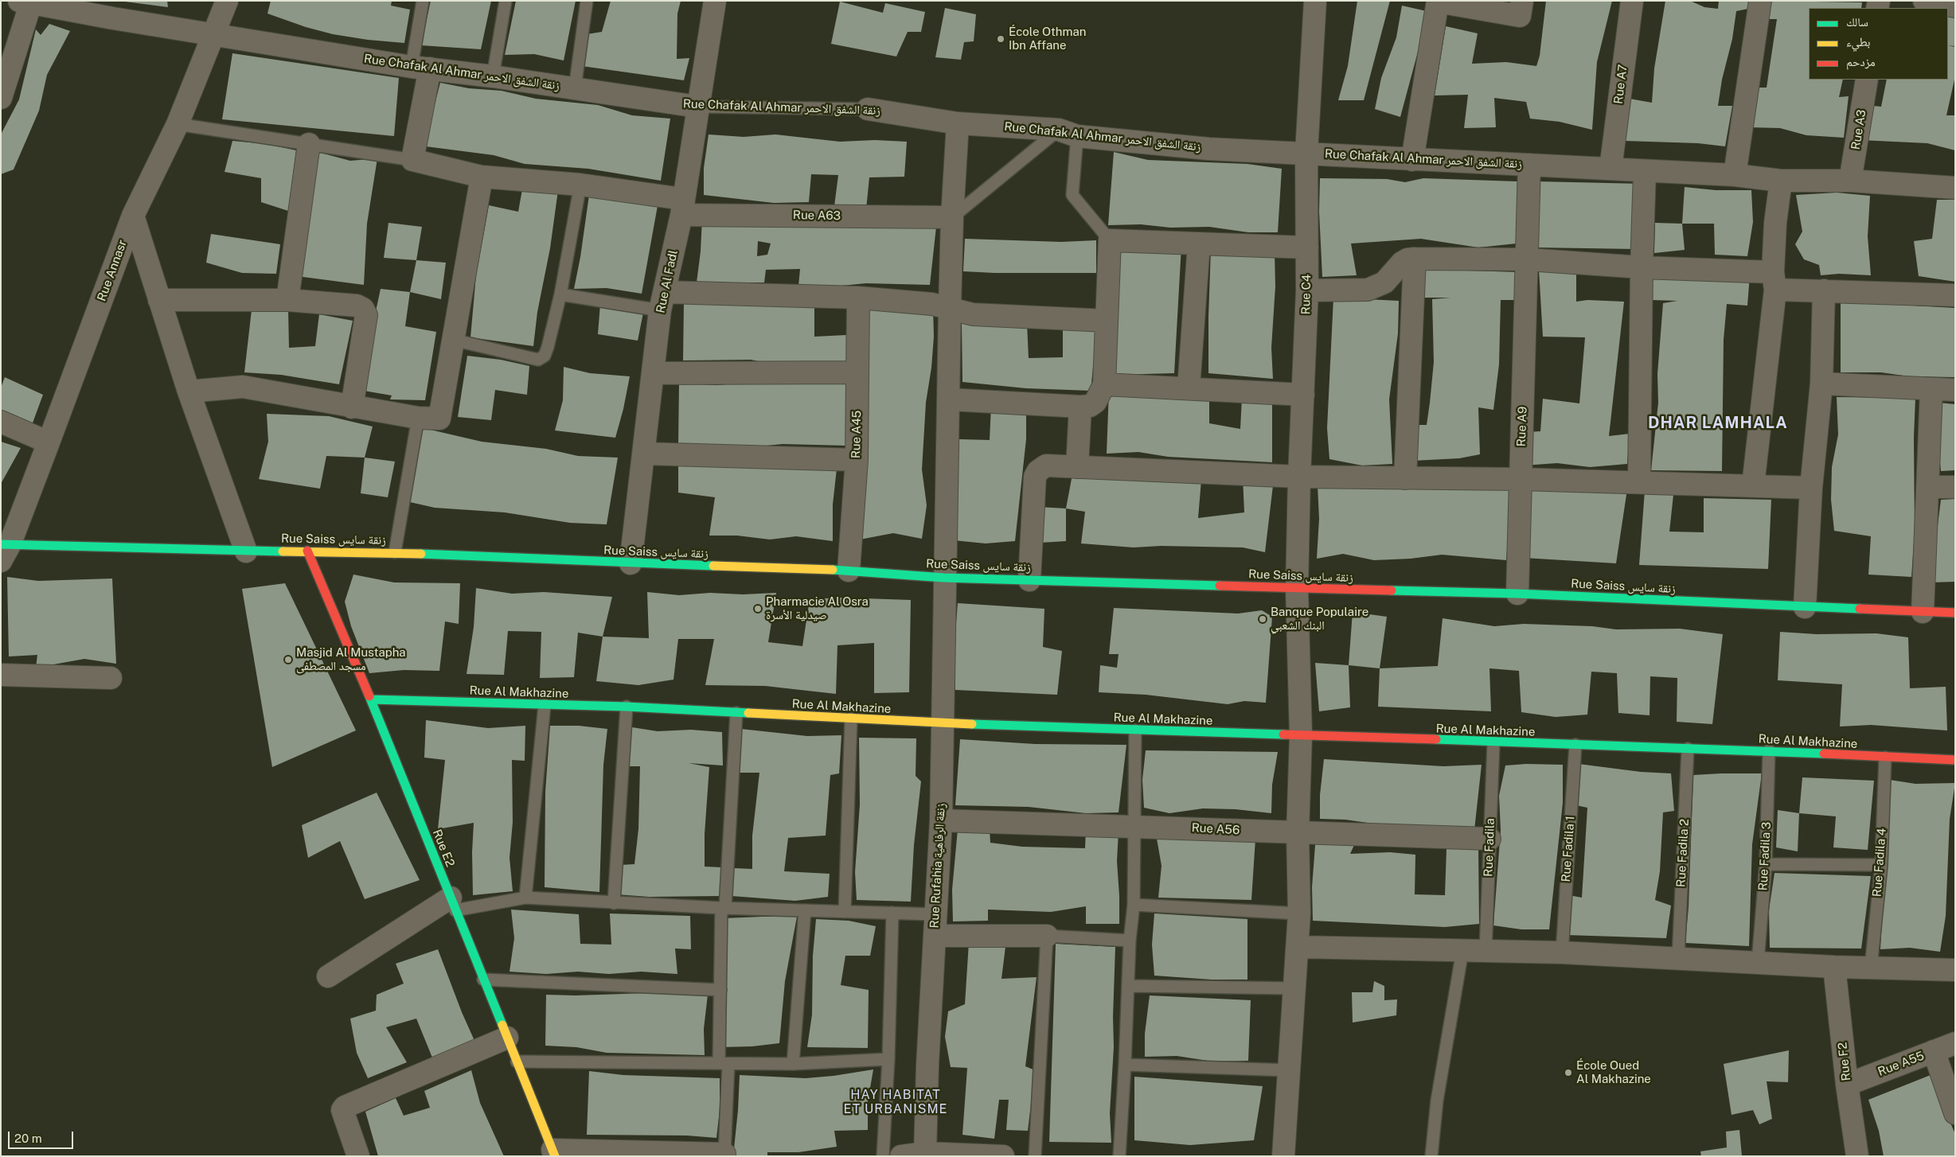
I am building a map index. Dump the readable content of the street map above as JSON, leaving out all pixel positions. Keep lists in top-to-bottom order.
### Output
{
  "streets": {
    "street": [
      "Rue Chafak Al Ahmar زنقة الشفق الاحمر",
      "Rue A7",
      "Rue A3",
      "Rue A63",
      "Rue Annasr",
      "Rue Al Fadl",
      "Rue C4",
      "Rue A9",
      "Rue A45",
      "Rue Saiss زنقة سايس",
      "Rue Al Makhazine",
      "Rue A56",
      "Rue E2",
      "Rue Rufahia زنقة الرفاهية",
      "Rue F2",
      "Rue A55"
    ],
    "lane": [
      "Rue Fadila",
      "Rue Fadila 1",
      "Rue Fadila 2",
      "Rue Fadila 3",
      "Rue Fadila 4"
    ]
  },
  "crossings": [
    ["Rue Chafak Al Ahmar زنقة الشفق الاحمر", "Rue A7"],
    ["Rue Chafak Al Ahmar زنقة الشفق الاحمر", "Rue A3"],
    ["Rue Chafak Al Ahmar زنقة الشفق الاحمر", "Rue Annasr"],
    ["Rue Chafak Al Ahmar زنقة الشفق الاحمر", "Rue Al Fadl"],
    ["Rue Chafak Al Ahmar زنقة الشفق الاحمر", "Rue C4"],
    ["Rue Chafak Al Ahmar زنقة الشفق الاحمر", "Rue A9"],
    ["Rue Chafak Al Ahmar زنقة الشفق الاحمر", "Rue Rufahia زنقة الرفاهية"],
    ["Rue A63", "Rue Al Fadl"],
    ["Rue A63", "Rue Rufahia زنقة الرفاهية"],
    ["Rue Annasr", "Rue Saiss زنقة سايس"],
    ["Rue Al Fadl", "Rue Saiss زنقة سايس"],
    ["Rue C4", "Rue Saiss زنقة سايس"],
    ["Rue C4", "Rue Al Makhazine"],
    ["Rue C4", "Rue A56"],
    ["Rue A9", "Rue Saiss زنقة سايس"],
    ["Rue A45", "Rue Saiss زنقة سايس"],
    ["Rue Saiss زنقة سايس", "Rue E2"],
    ["Rue Saiss زنقة سايس", "Rue Rufahia زنقة الرفاهية"],
    ["Rue Al Makhazine", "Rue Fadila"],
    ["Rue Al Makhazine", "Rue E2"],
    ["Rue Al Makhazine", "Rue Fadila 1"],
    ["Rue Al Makhazine", "Rue Fadila 2"],
    ["Rue Al Makhazine", "Rue Fadila 3"],
    ["Rue Al Makhazine", "Rue Fadila 4"],
    ["Rue Al Makhazine", "Rue Rufahia زنقة الرفاهية"],
    ["Rue A56", "Rue Fadila"],
    ["Rue A56", "Rue Rufahia زنقة الرفاهية"],
    ["Rue F2", "Rue A55"]
  ],
  "districts": ["DHAR LAMHALA", "HAY HABITAT ET URBANISME"],
  "places": [
    "École Othman Ibn Affane",
    "Pharmacie Al Osra صيدلية الأسرة",
    "Banque Populaire البنك الشعبي",
    "Masjid Al Mustapha مسجد المصطفى",
    "École Oued Al Makhazine"
  ],
  "legend": ["سالك", "بطيء", "مزدحم"],
  "scale_bar": "20 m"
}
